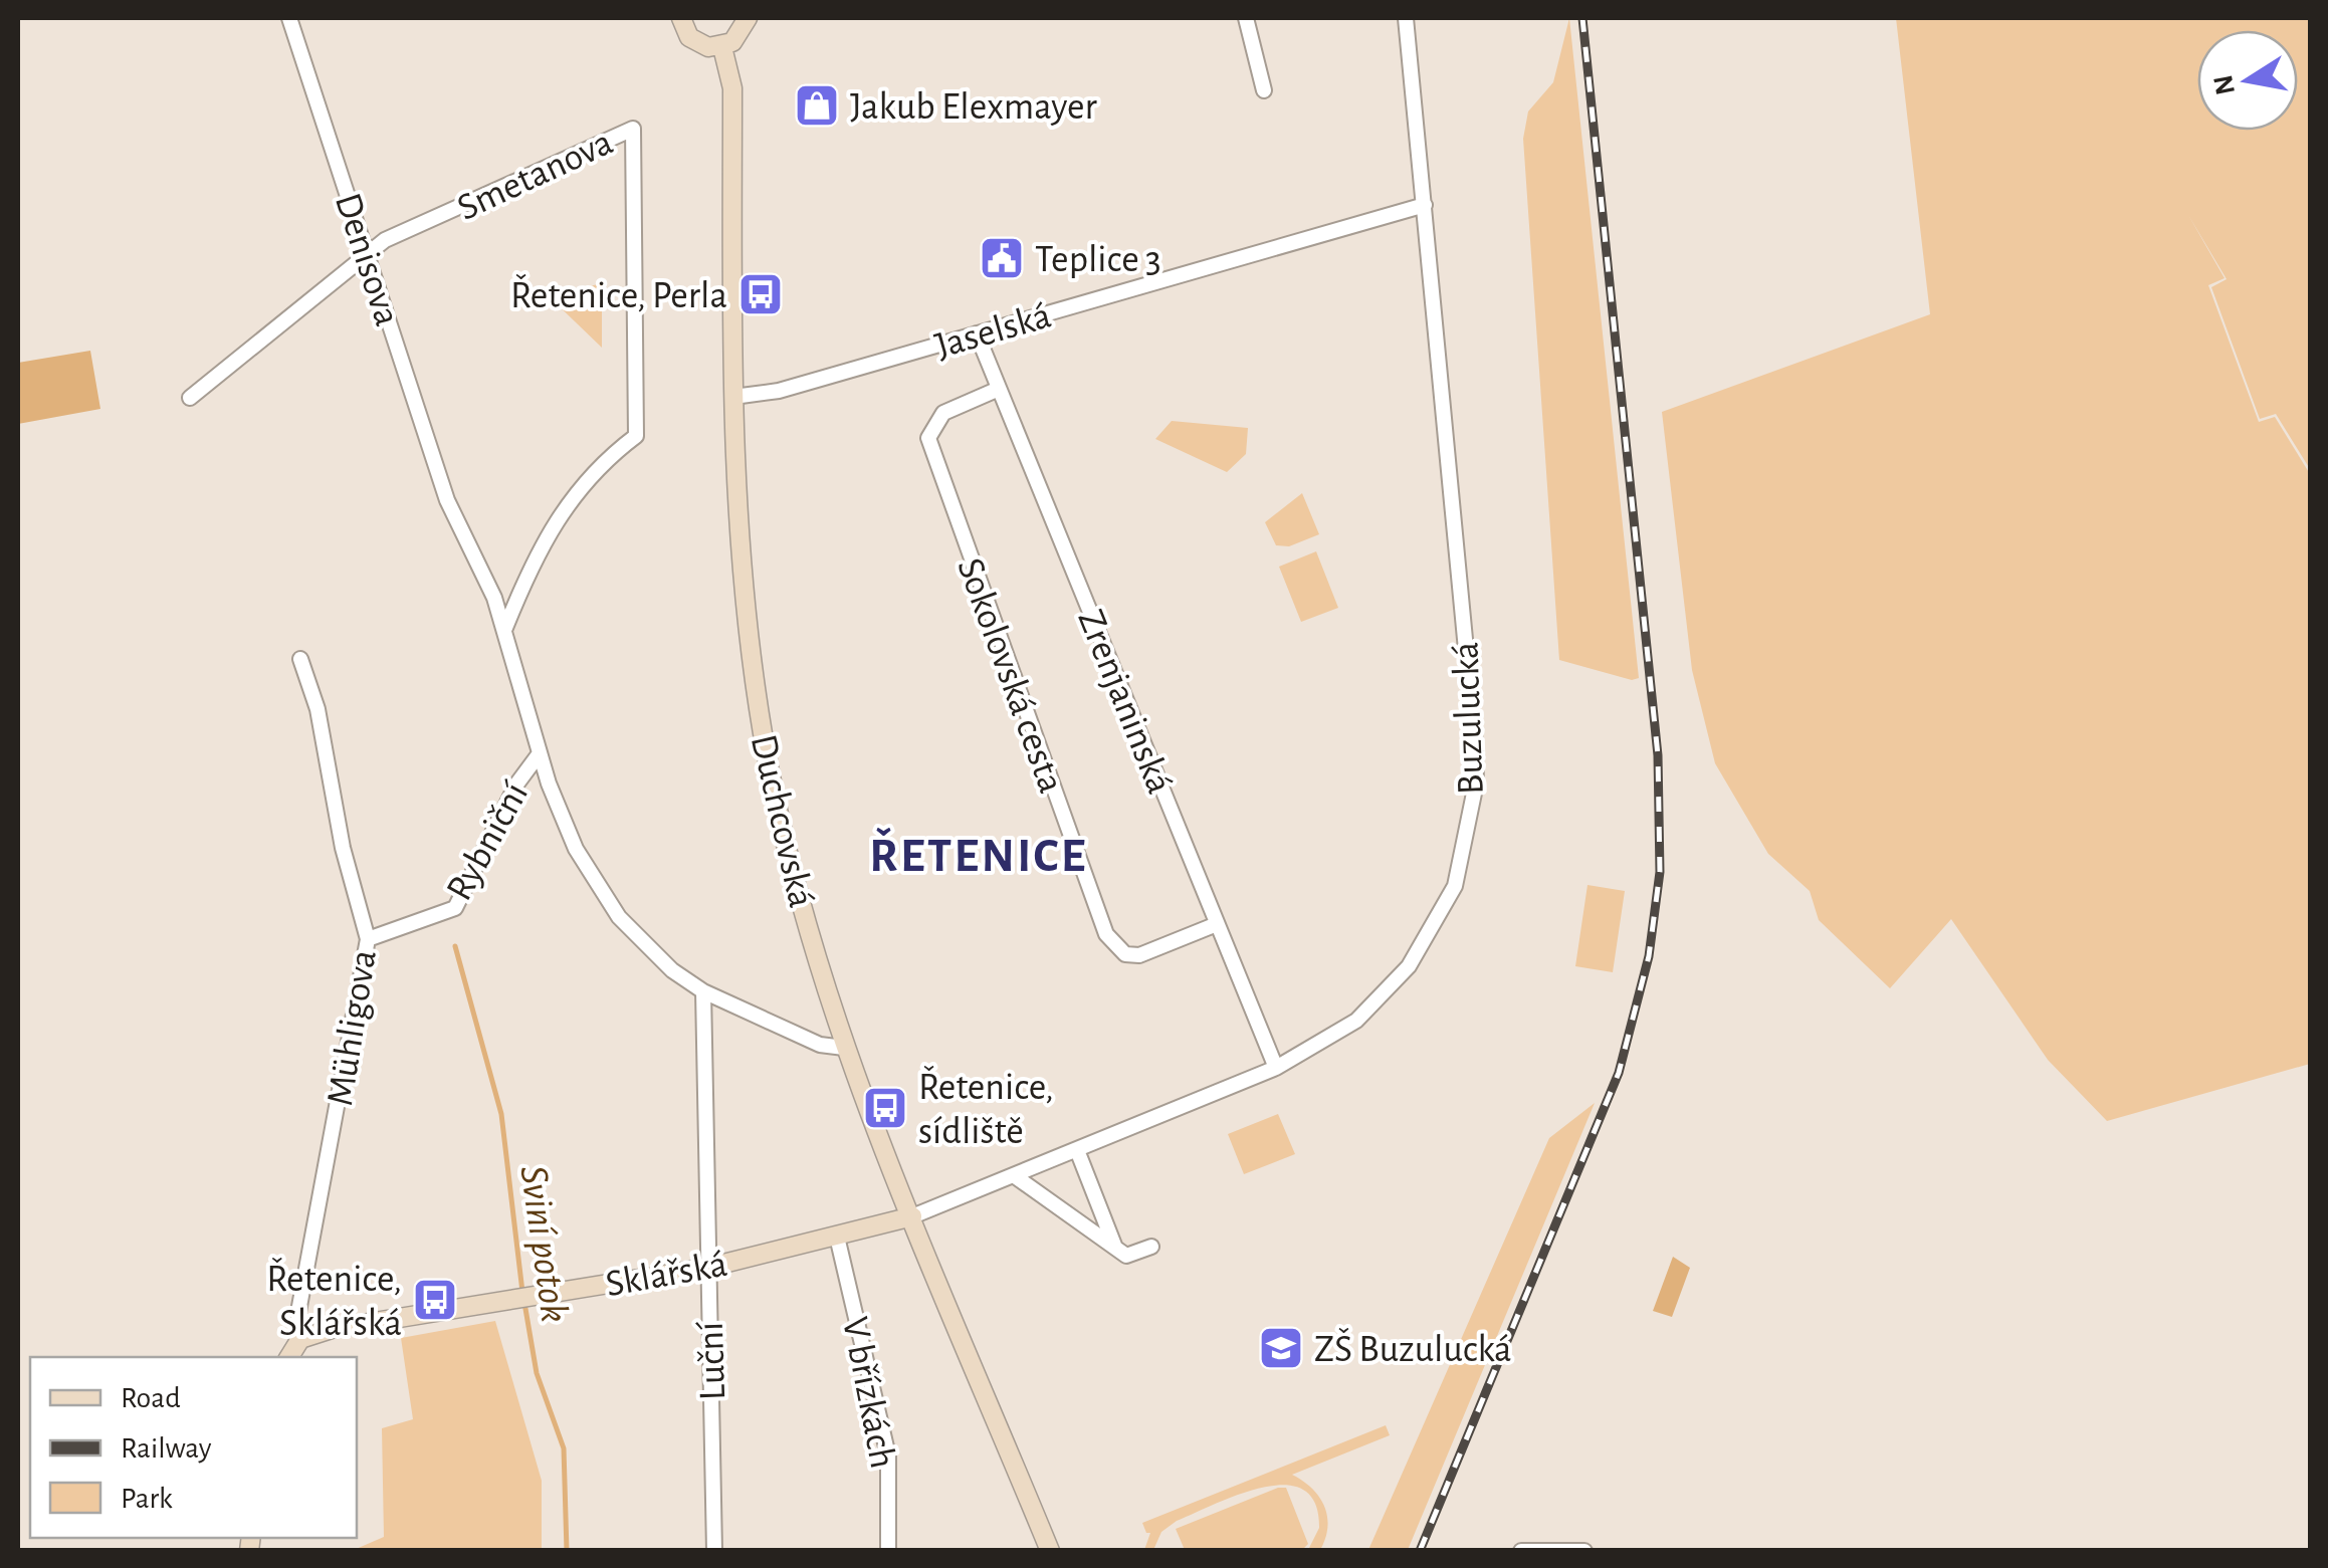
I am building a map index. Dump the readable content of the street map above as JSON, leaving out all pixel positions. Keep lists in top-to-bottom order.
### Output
{
  "streets": {
    "main road": ["Duchcovská", "Sklářská"],
    "street": [
      "Smetanova",
      "Denisova",
      "Jaselská",
      "Sokolovská cesta",
      "Zrenjaninská",
      "Buzulucká",
      "Rybniční",
      "Mühligova",
      "Luční",
      "V břízkách"
    ]
  },
  "crossings": [
    ["Smetanova", "Denisova"],
    ["Denisova", "Duchcovská"],
    ["Denisova", "Rybniční"],
    ["Denisova", "Luční"],
    ["Jaselská", "Zrenjaninská"],
    ["Jaselská", "Buzulucká"],
    ["Jaselská", "Duchcovská"],
    ["Sokolovská cesta", "Zrenjaninská"],
    ["Zrenjaninská", "Buzulucká"],
    ["Buzulucká", "Duchcovská"],
    ["Buzulucká", "Sklářská"],
    ["Duchcovská", "Sklářská"],
    ["Rybniční", "Mühligova"],
    ["Mühligova", "Sklářská"],
    ["Sklářská", "Luční"],
    ["Sklářská", "V břízkách"]
  ],
  "districts": ["ŘETENICE"],
  "water": ["Sviní potok"],
  "places": {
    "shop": ["Jakub Elexmayer"],
    "public building": ["Teplice 3"],
    "bus stop": ["Řetenice, Perla", "Řetenice, sídliště", "Řetenice, Sklářská"],
    "school or university": ["ZŠ Buzulucká"]
  },
  "legend": ["Road", "Railway", "Park"],
  "north": "left"
}
